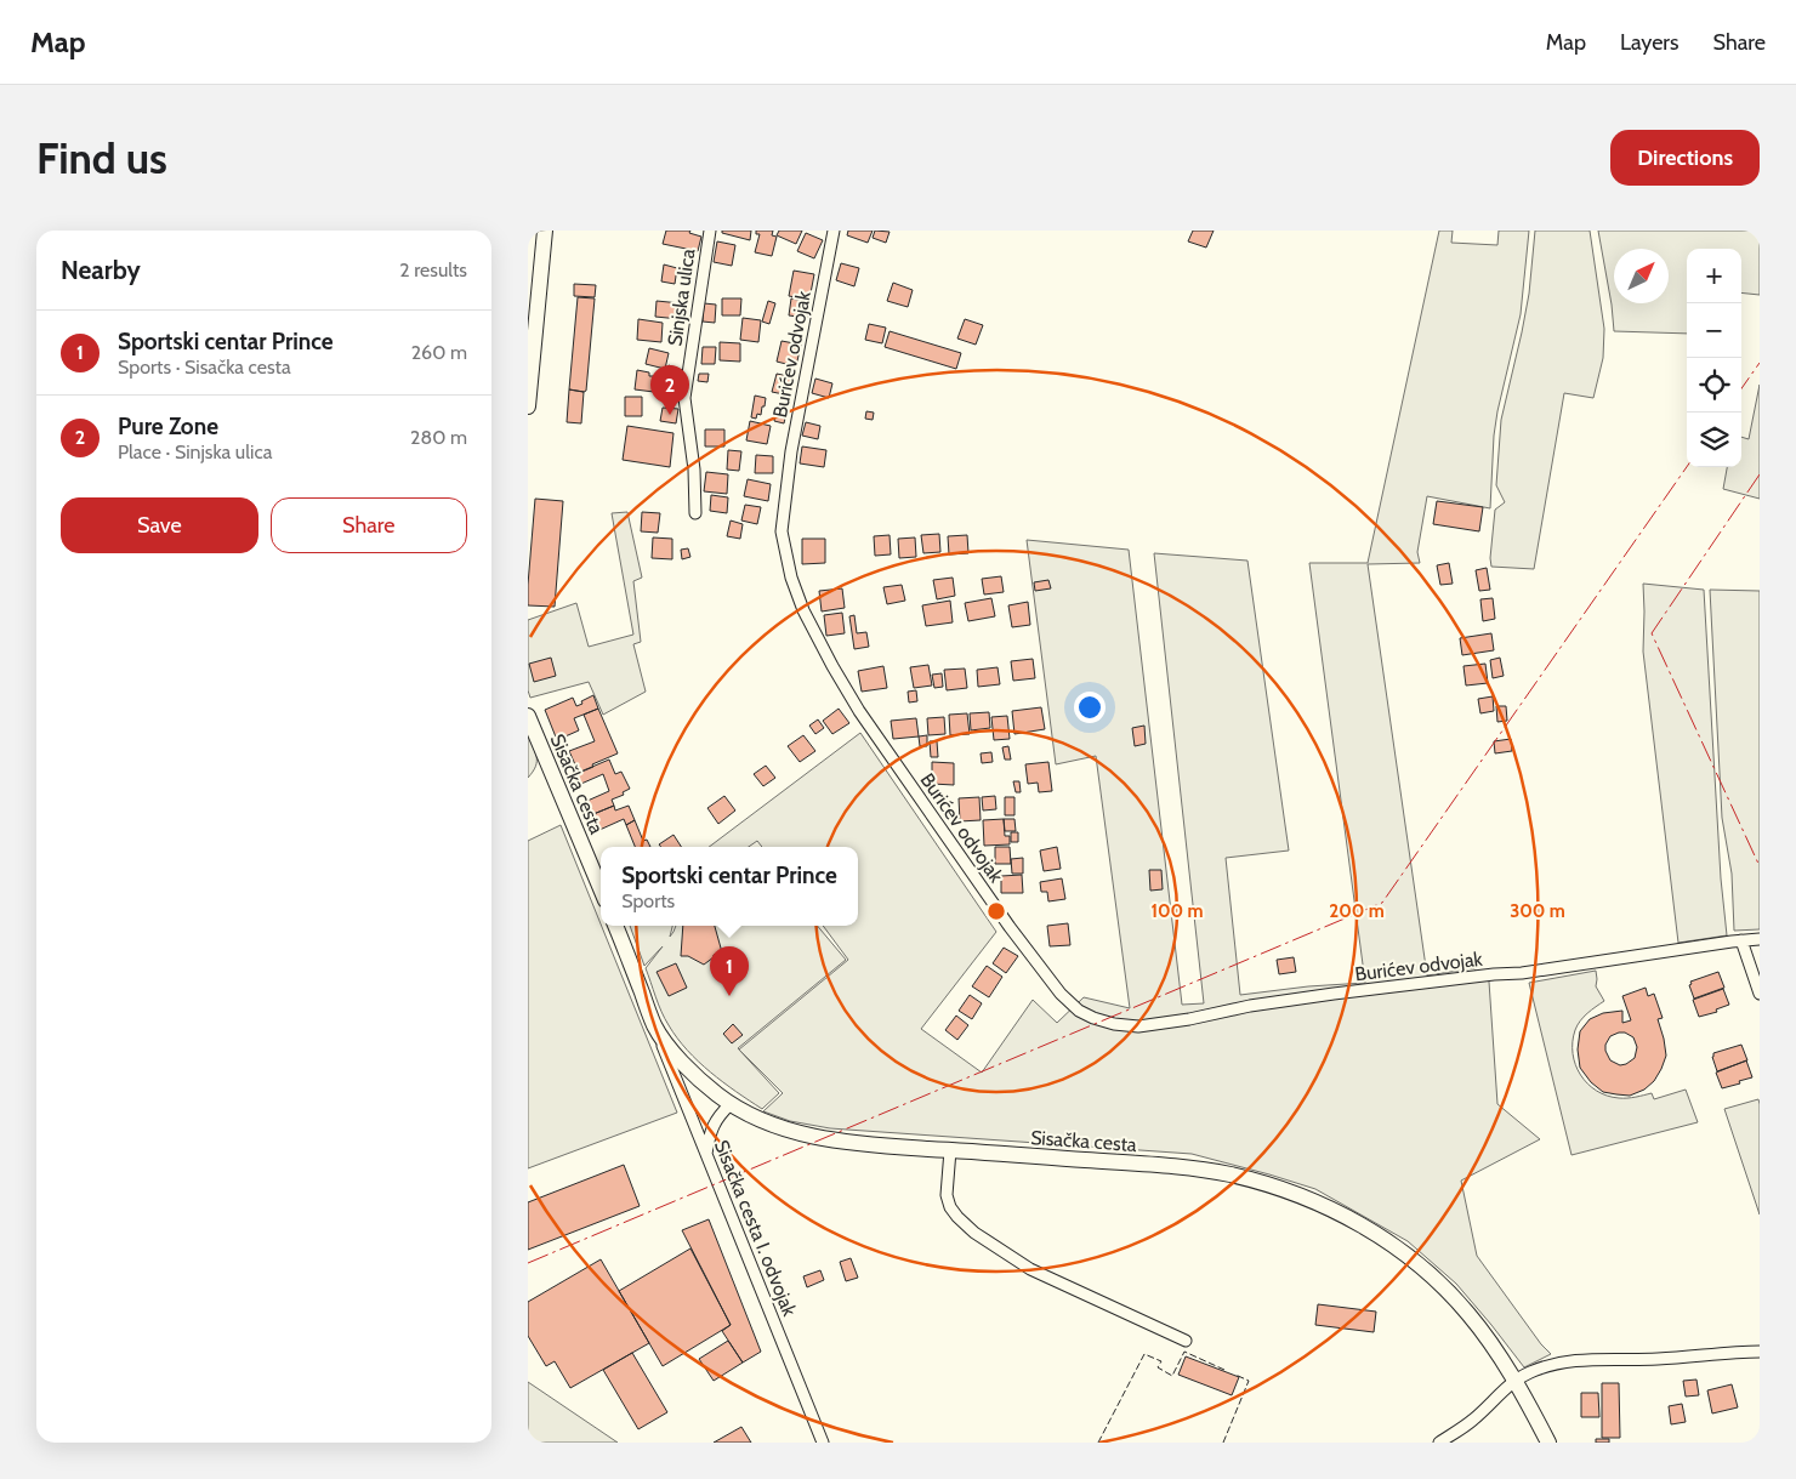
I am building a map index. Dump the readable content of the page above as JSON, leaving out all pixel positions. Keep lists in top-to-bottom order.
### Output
{
  "streets": {
    "main road": ["Sisačka cesta"],
    "street": ["Sinjska ulica", "Burićev odvojak", "Sisačka cesta I. odvojak"]
  },
  "crossings": [
    ["Sisačka cesta", "Sisačka cesta I. odvojak"]
  ],
  "north": "top right",
  "page": {
    "header": "Map",
    "nav": ["Map", "Layers", "Share"],
    "buttons": [
      "Directions",
      ["Save", "Share"]
    ],
    "title": "Find us",
    "heading": ["Nearby", "2 results"],
    "map_buttons": ["+", "−"],
    "list": [
      {
        "mark": "1",
        "name": "Sportski centar Prince",
        "note": "Sports · Sisačka cesta",
        "value": "260 m"
      },
      {
        "mark": "2",
        "name": "Pure Zone",
        "note": "Place · Sinjska ulica",
        "value": "280 m"
      }
    ],
    "pins": ["2", "1"],
    "popup": ["Sportski centar Prince", "Sports"]
  },
  "rings": ["100 m", "200 m", "300 m"]
}
